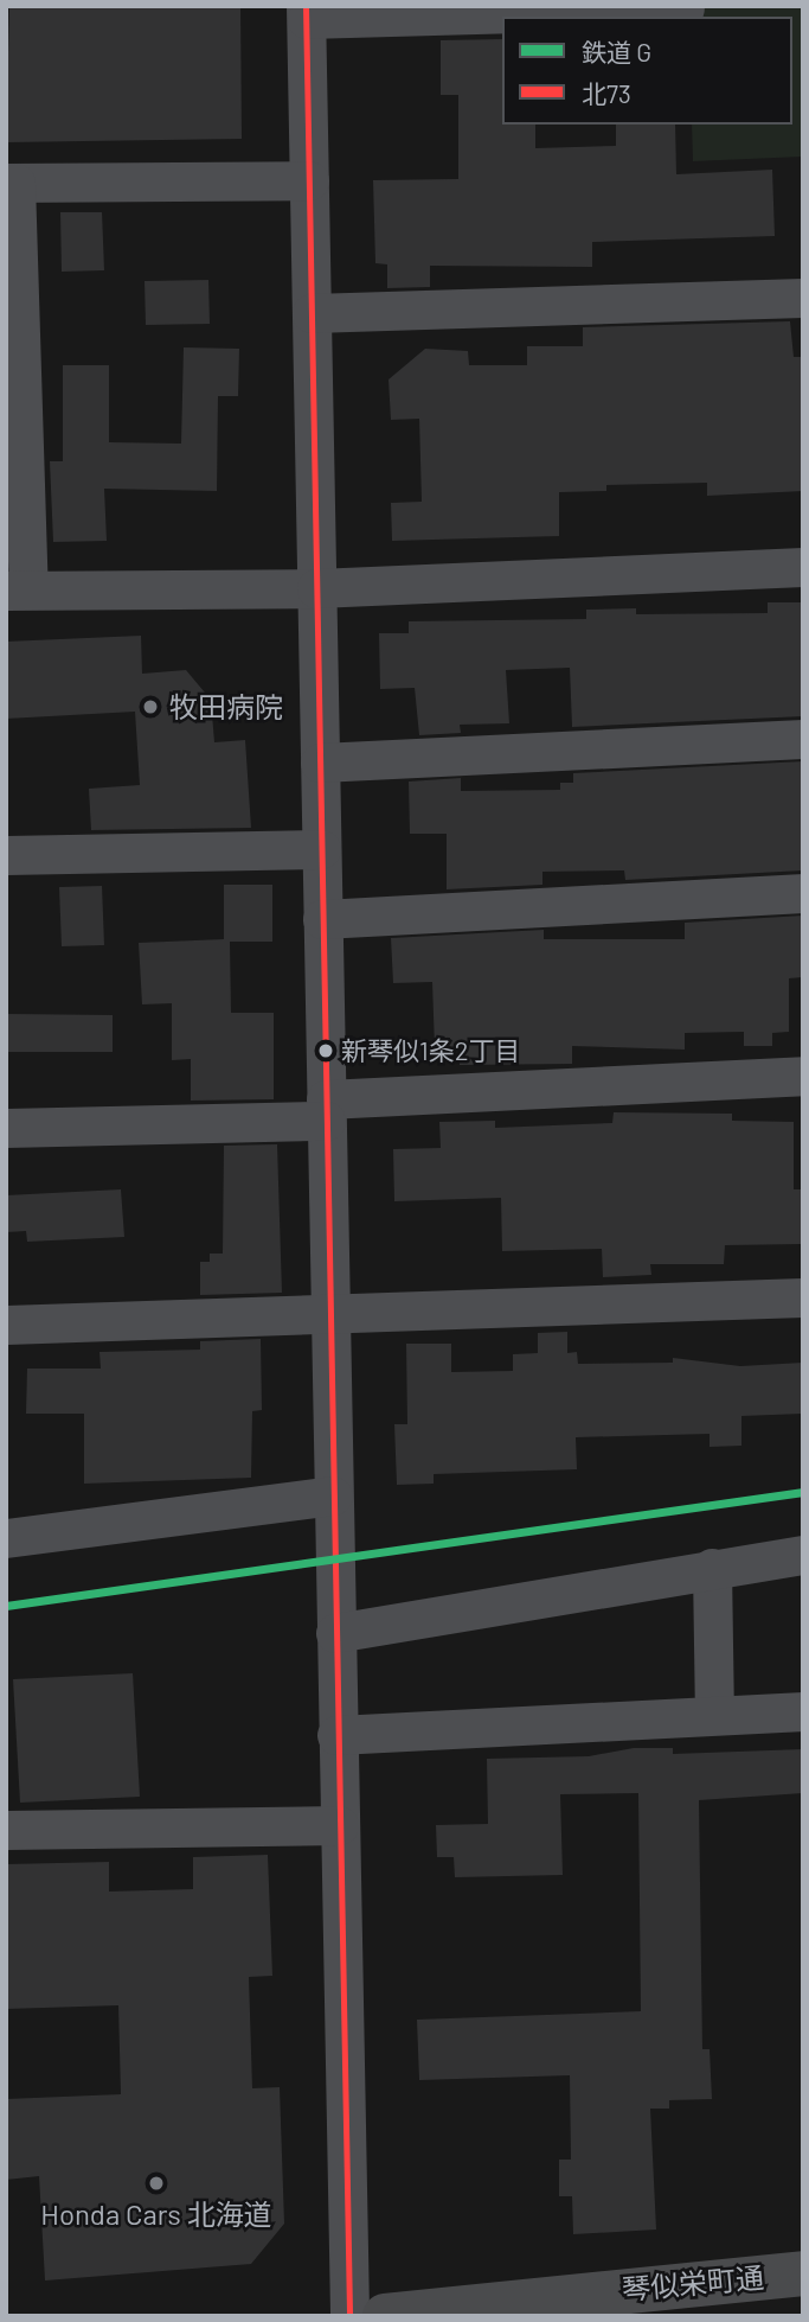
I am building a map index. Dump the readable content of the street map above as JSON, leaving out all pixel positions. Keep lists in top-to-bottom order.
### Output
{
  "streets": {
    "main road": ["琴似栄町通"]
  },
  "places": ["牧田病院", "新琴似1条2丁目", "Honda Cars 北海道"],
  "lines": ["transit line 北73", "rail line G"],
  "legend": ["鉄道 G", "北73"]
}
